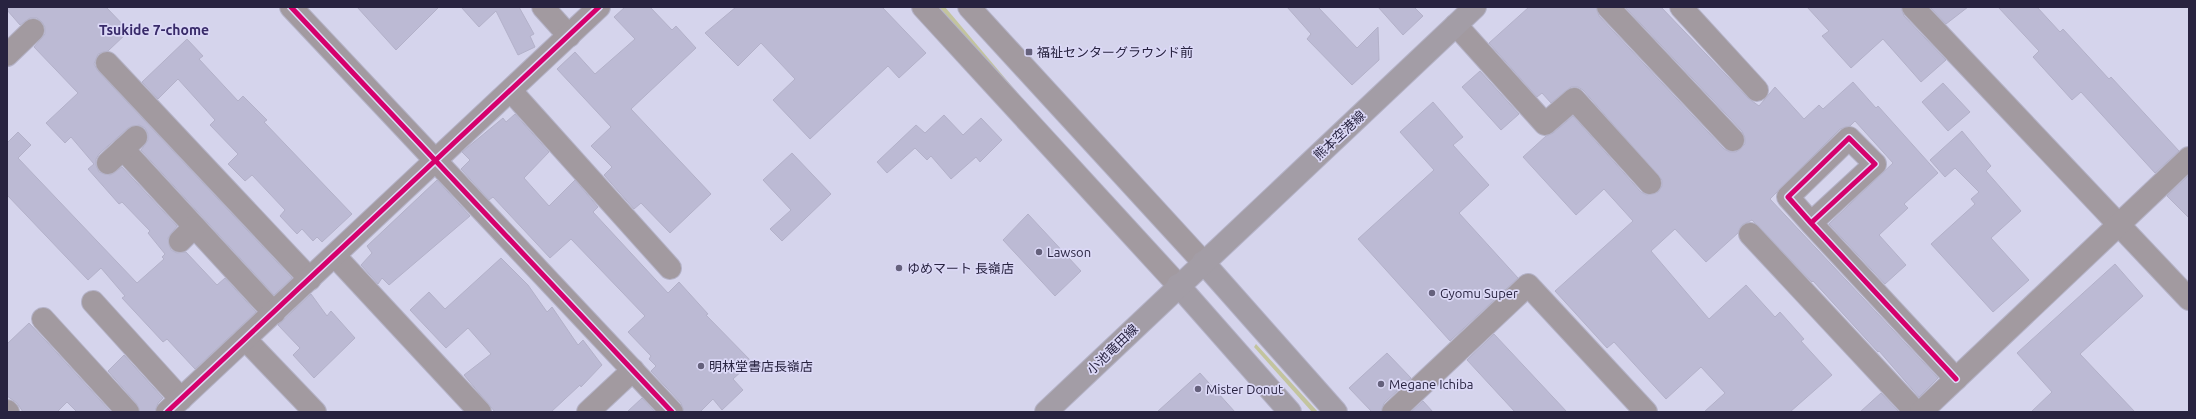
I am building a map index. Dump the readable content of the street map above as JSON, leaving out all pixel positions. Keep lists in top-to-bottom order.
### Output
{
  "streets": {
    "main road": ["熊本空港線", "小池竜田線"]
  },
  "crossings": [
    ["熊本空港線", "小池竜田線"]
  ],
  "districts": ["Tsukide 7-chome"],
  "places": {
    "transit": ["福祉センターグラウンド前"],
    "other": [
      "Lawson",
      "ゆめマート 長嶺店",
      "Gyomu Super",
      "明林堂書店長嶺店",
      "Megane Ichiba",
      "Mister Donut"
    ]
  }
}
